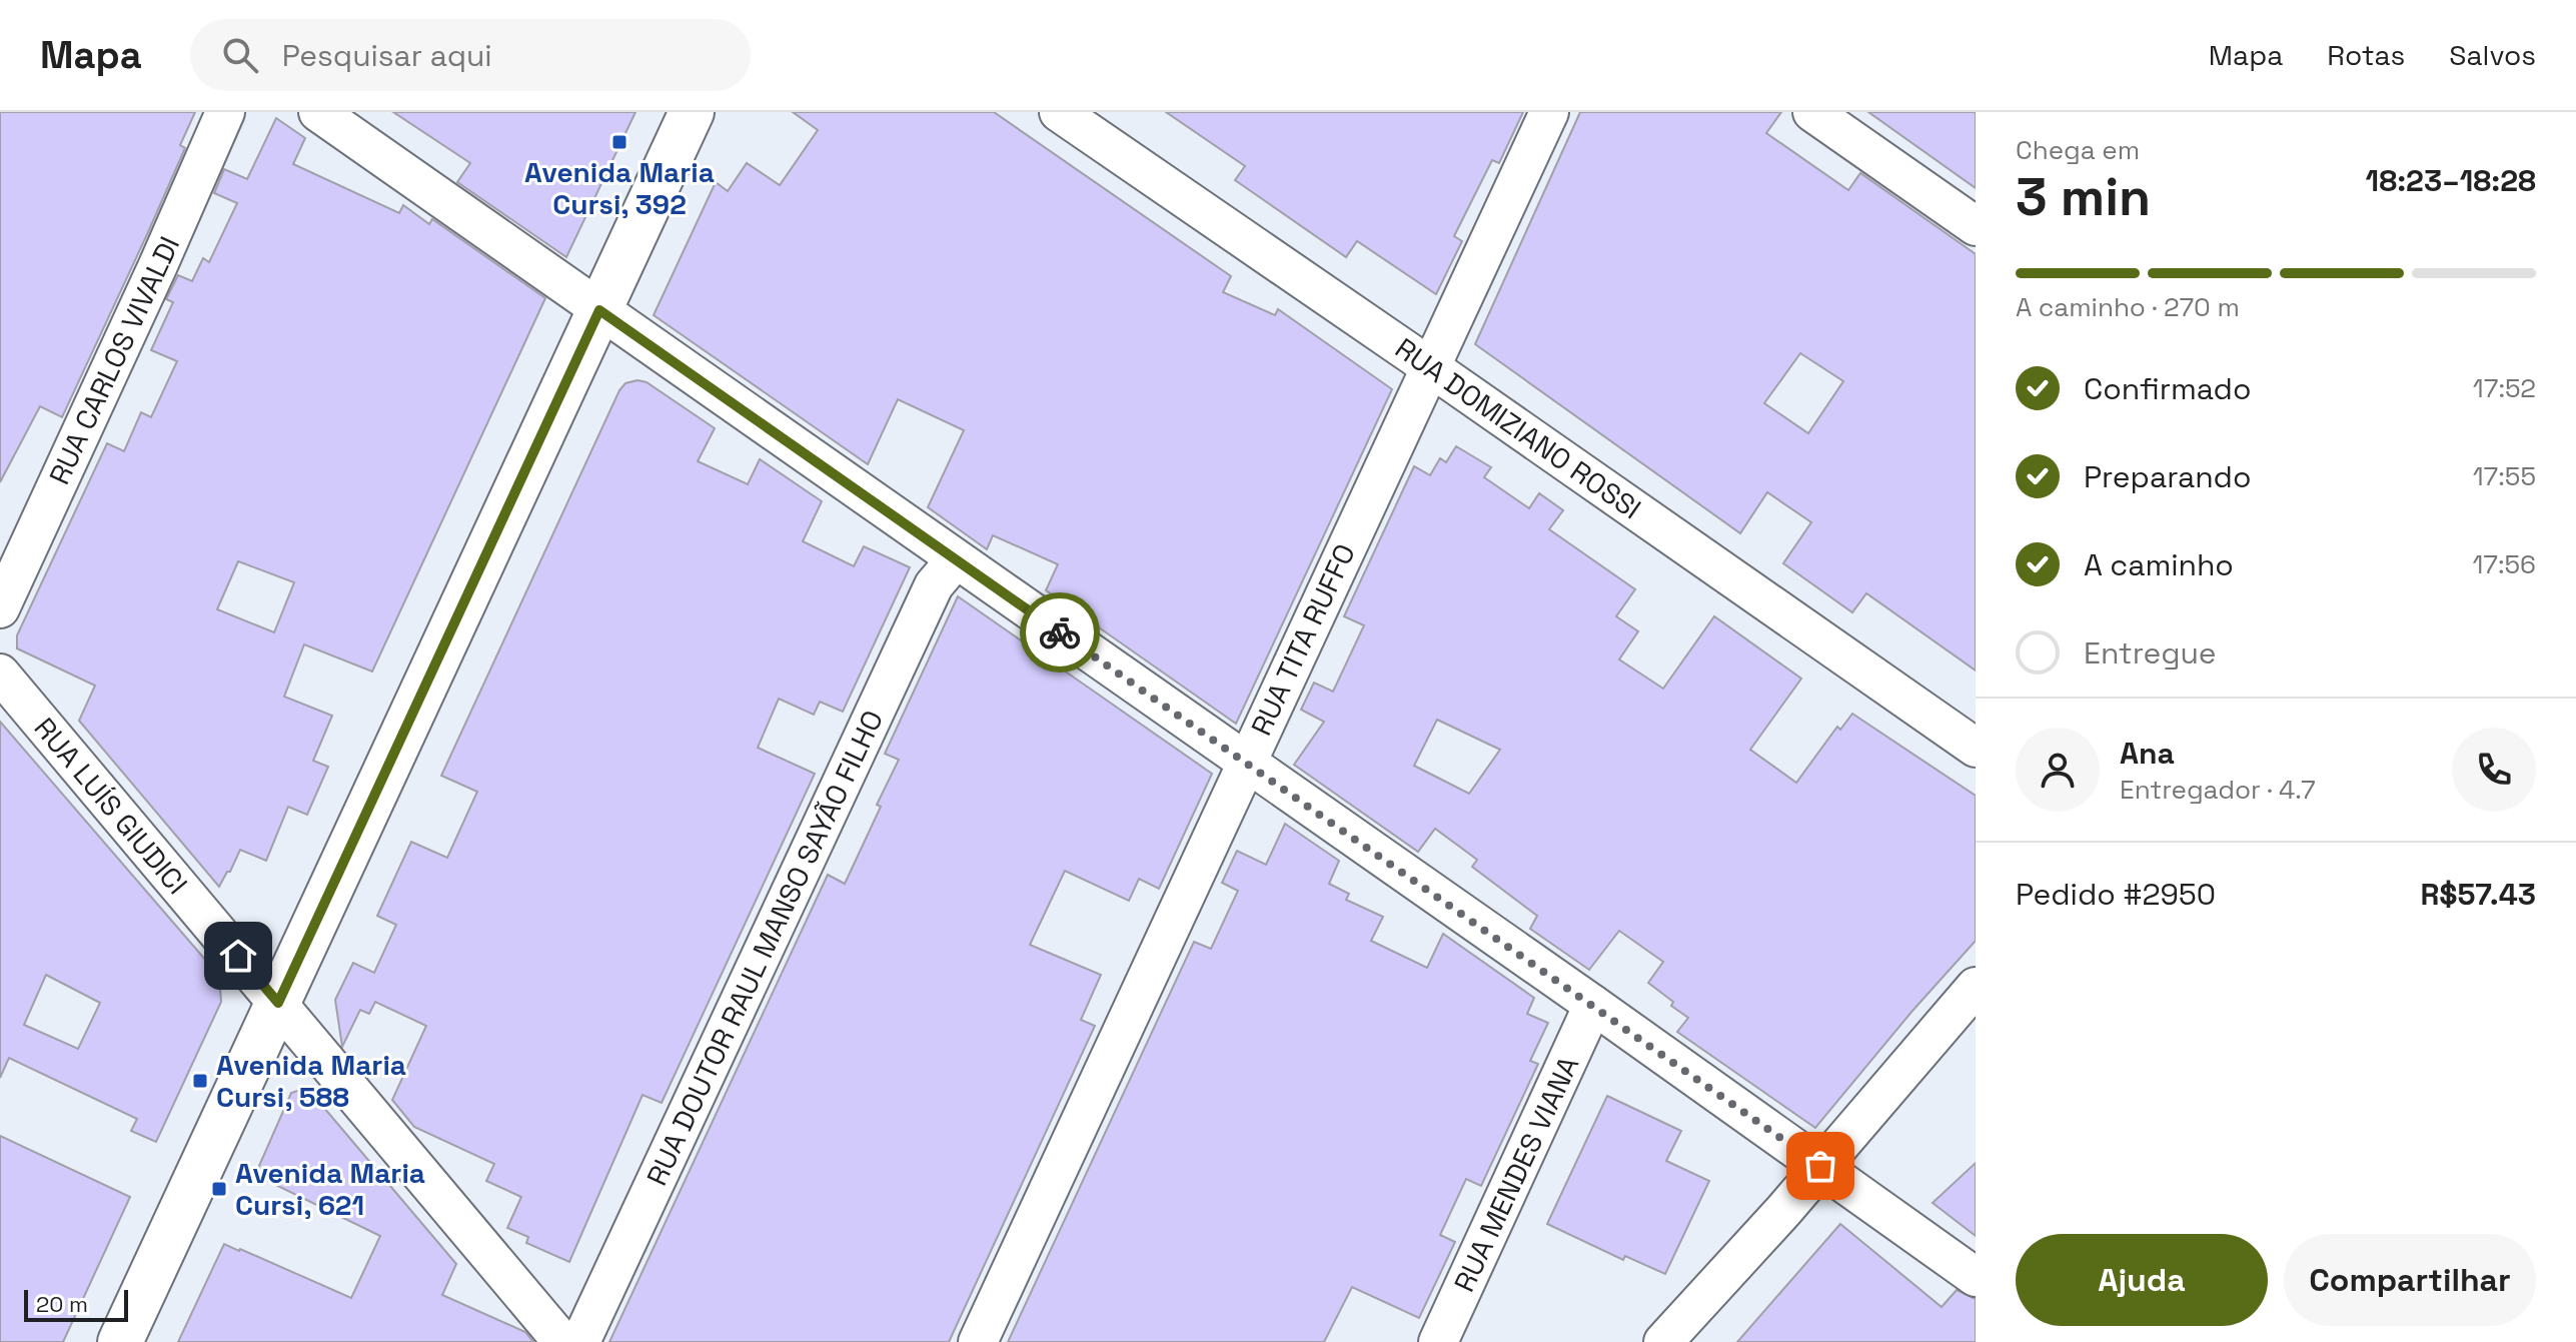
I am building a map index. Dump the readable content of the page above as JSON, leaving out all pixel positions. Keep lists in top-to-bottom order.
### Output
{
  "streets": {
    "street": [
      "RUA CARLOS VIVALDI",
      "RUA DOMIZIANO ROSSI",
      "RUA TITA RUFFO",
      "RUA LUÍS GIUDICI",
      "RUA DOUTOR RAUL MANSO SAYÃO FILHO",
      "RUA MENDES VIANA"
    ]
  },
  "crossings": [
    ["RUA DOMIZIANO ROSSI", "RUA TITA RUFFO"]
  ],
  "places": {
    "transit": ["Avenida Maria Cursi, 392", "Avenida Maria Cursi, 588", "Avenida Maria Cursi, 621"]
  },
  "scale_bar": "20 m",
  "page": {
    "header": "Mapa",
    "search": "Pesquisar aqui",
    "nav": ["Mapa", "Rotas", "Salvos"],
    "heading": ["3 min", "Chega em", "18:23–18:28"],
    "panel": [
      "Ana",
      "Entregador · 4.7",
      "Pedido #2950",
      "R$57.43"
    ],
    "bar": "A caminho · 270 m",
    "list": [
      ["Confirmado", "17:52"],
      ["Preparando", "17:55"],
      ["A caminho", "17:56"],
      "Entregue"
    ],
    "buttons": ["Ajuda", "Compartilhar"],
    "scale": "20 m"
  }
}
